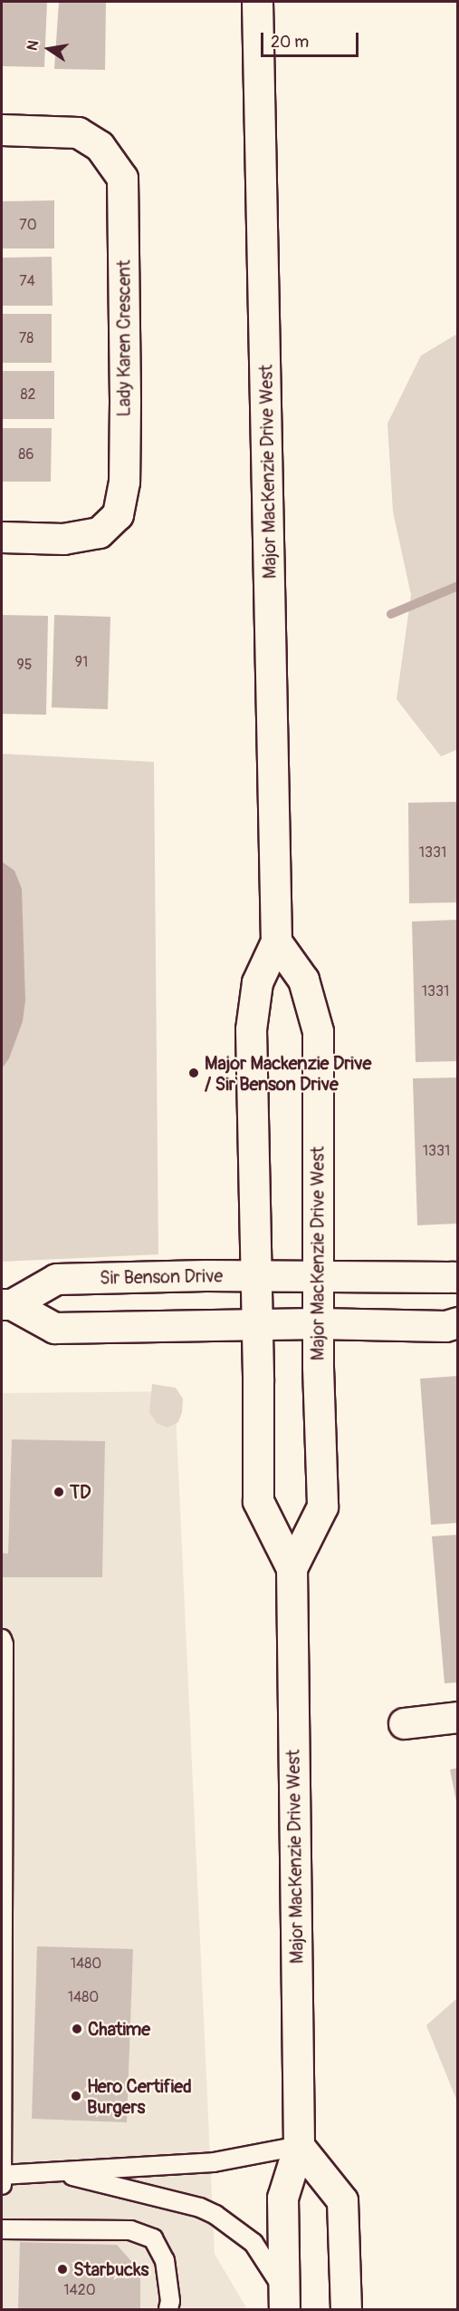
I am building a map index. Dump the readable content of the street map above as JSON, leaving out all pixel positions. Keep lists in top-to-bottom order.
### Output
{
  "streets": {
    "main road": ["Lady Karen Crescent", "Major MacKenzie Drive West", "Sir Benson Drive"]
  },
  "crossings": [
    ["Major MacKenzie Drive West", "Sir Benson Drive"]
  ],
  "places": [
    "Major Mackenzie Drive / Sir Benson Drive",
    "TD",
    "Chatime",
    "Hero Certified Burgers",
    "Starbucks"
  ],
  "house_numbers": [
    "70",
    "74",
    "78",
    "82",
    "86",
    "91",
    "95",
    "1331",
    "1331",
    "1331",
    "1480",
    "1480",
    "1420"
  ],
  "scale_bar": "20 m",
  "north": "left"
}
